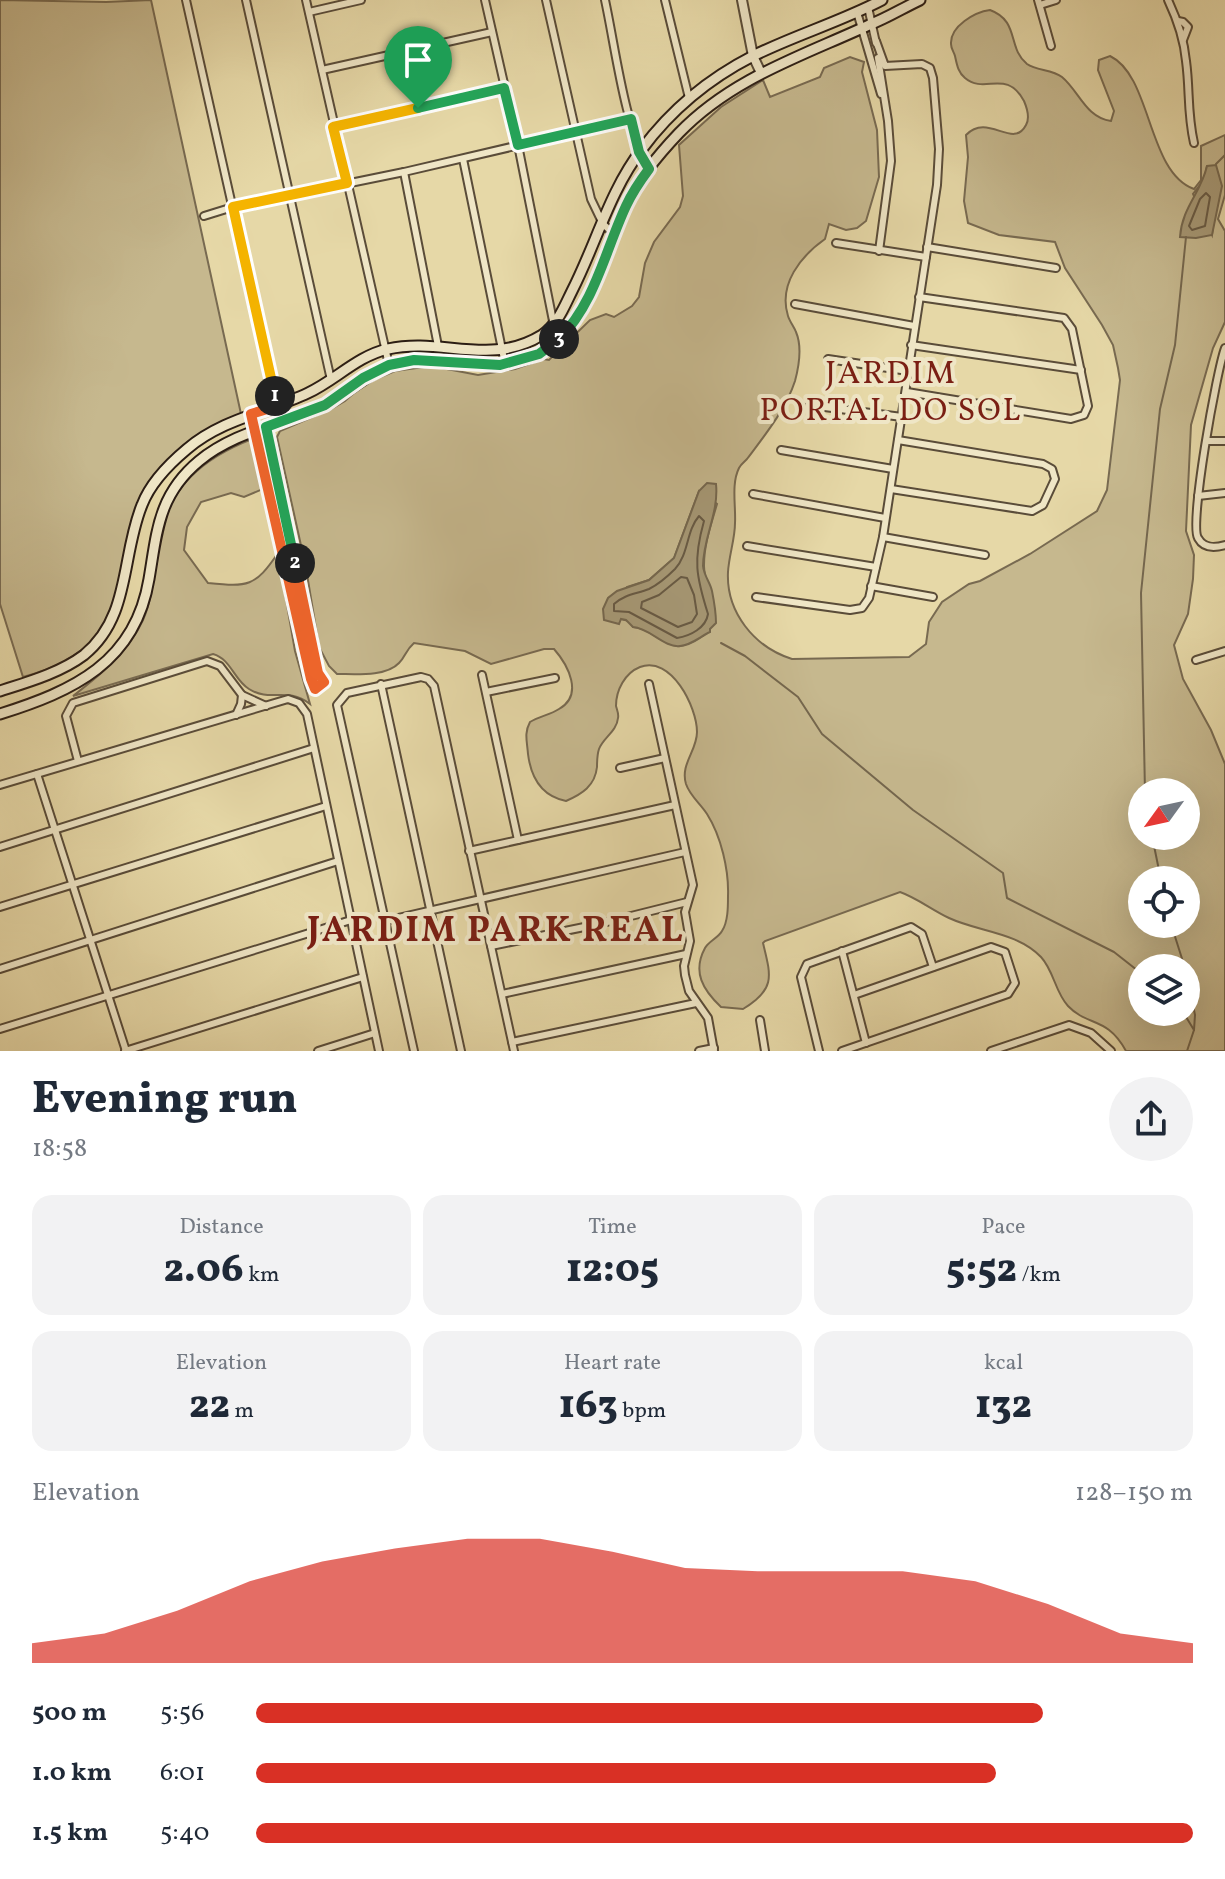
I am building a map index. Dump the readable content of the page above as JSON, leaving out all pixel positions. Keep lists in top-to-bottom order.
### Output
{
  "districts": ["JARDIM PORTAL DO SOL", "JARDIM PARK REAL"],
  "north": "bottom left",
  "page": {
    "pins": ["3", "1", "2"],
    "heading": ["Evening run", "18:58"],
    "stats": [
      ["Distance", "2.06 km"],
      ["Time", "12:05"],
      ["Pace", "5:52 /km"],
      ["Elevation", "22 m"],
      ["Heart rate", "163 bpm"],
      ["kcal", "132"]
    ],
    "chart": ["Elevation", "128–150 m"],
    "list": [
      {
        "name": "500 m",
        "note": "5:56"
      },
      {
        "name": "1.0 km",
        "note": "6:01"
      },
      {
        "name": "1.5 km",
        "note": "5:40"
      }
    ]
  }
}
